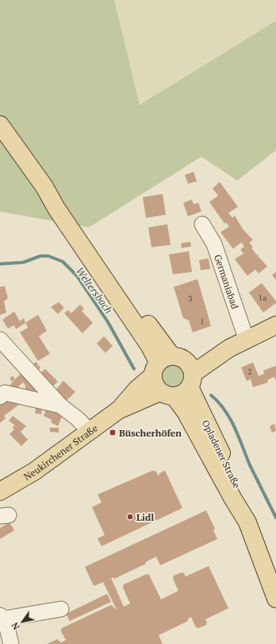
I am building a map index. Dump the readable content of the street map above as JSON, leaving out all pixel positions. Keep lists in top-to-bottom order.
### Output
{
  "streets": {
    "main road": ["Neukirchener Straße", "Opladener Straße"],
    "street": ["Germaniabad"]
  },
  "crossings": [
    ["Neukirchener Straße", "Opladener Straße"]
  ],
  "water": ["Weltersbach"],
  "places": {
    "transit": ["Büscherhöfen"],
    "other": ["Lidl"]
  },
  "house_numbers": [
    "1a",
    "3",
    "1",
    "2"
  ],
  "north": "bottom left"
}
